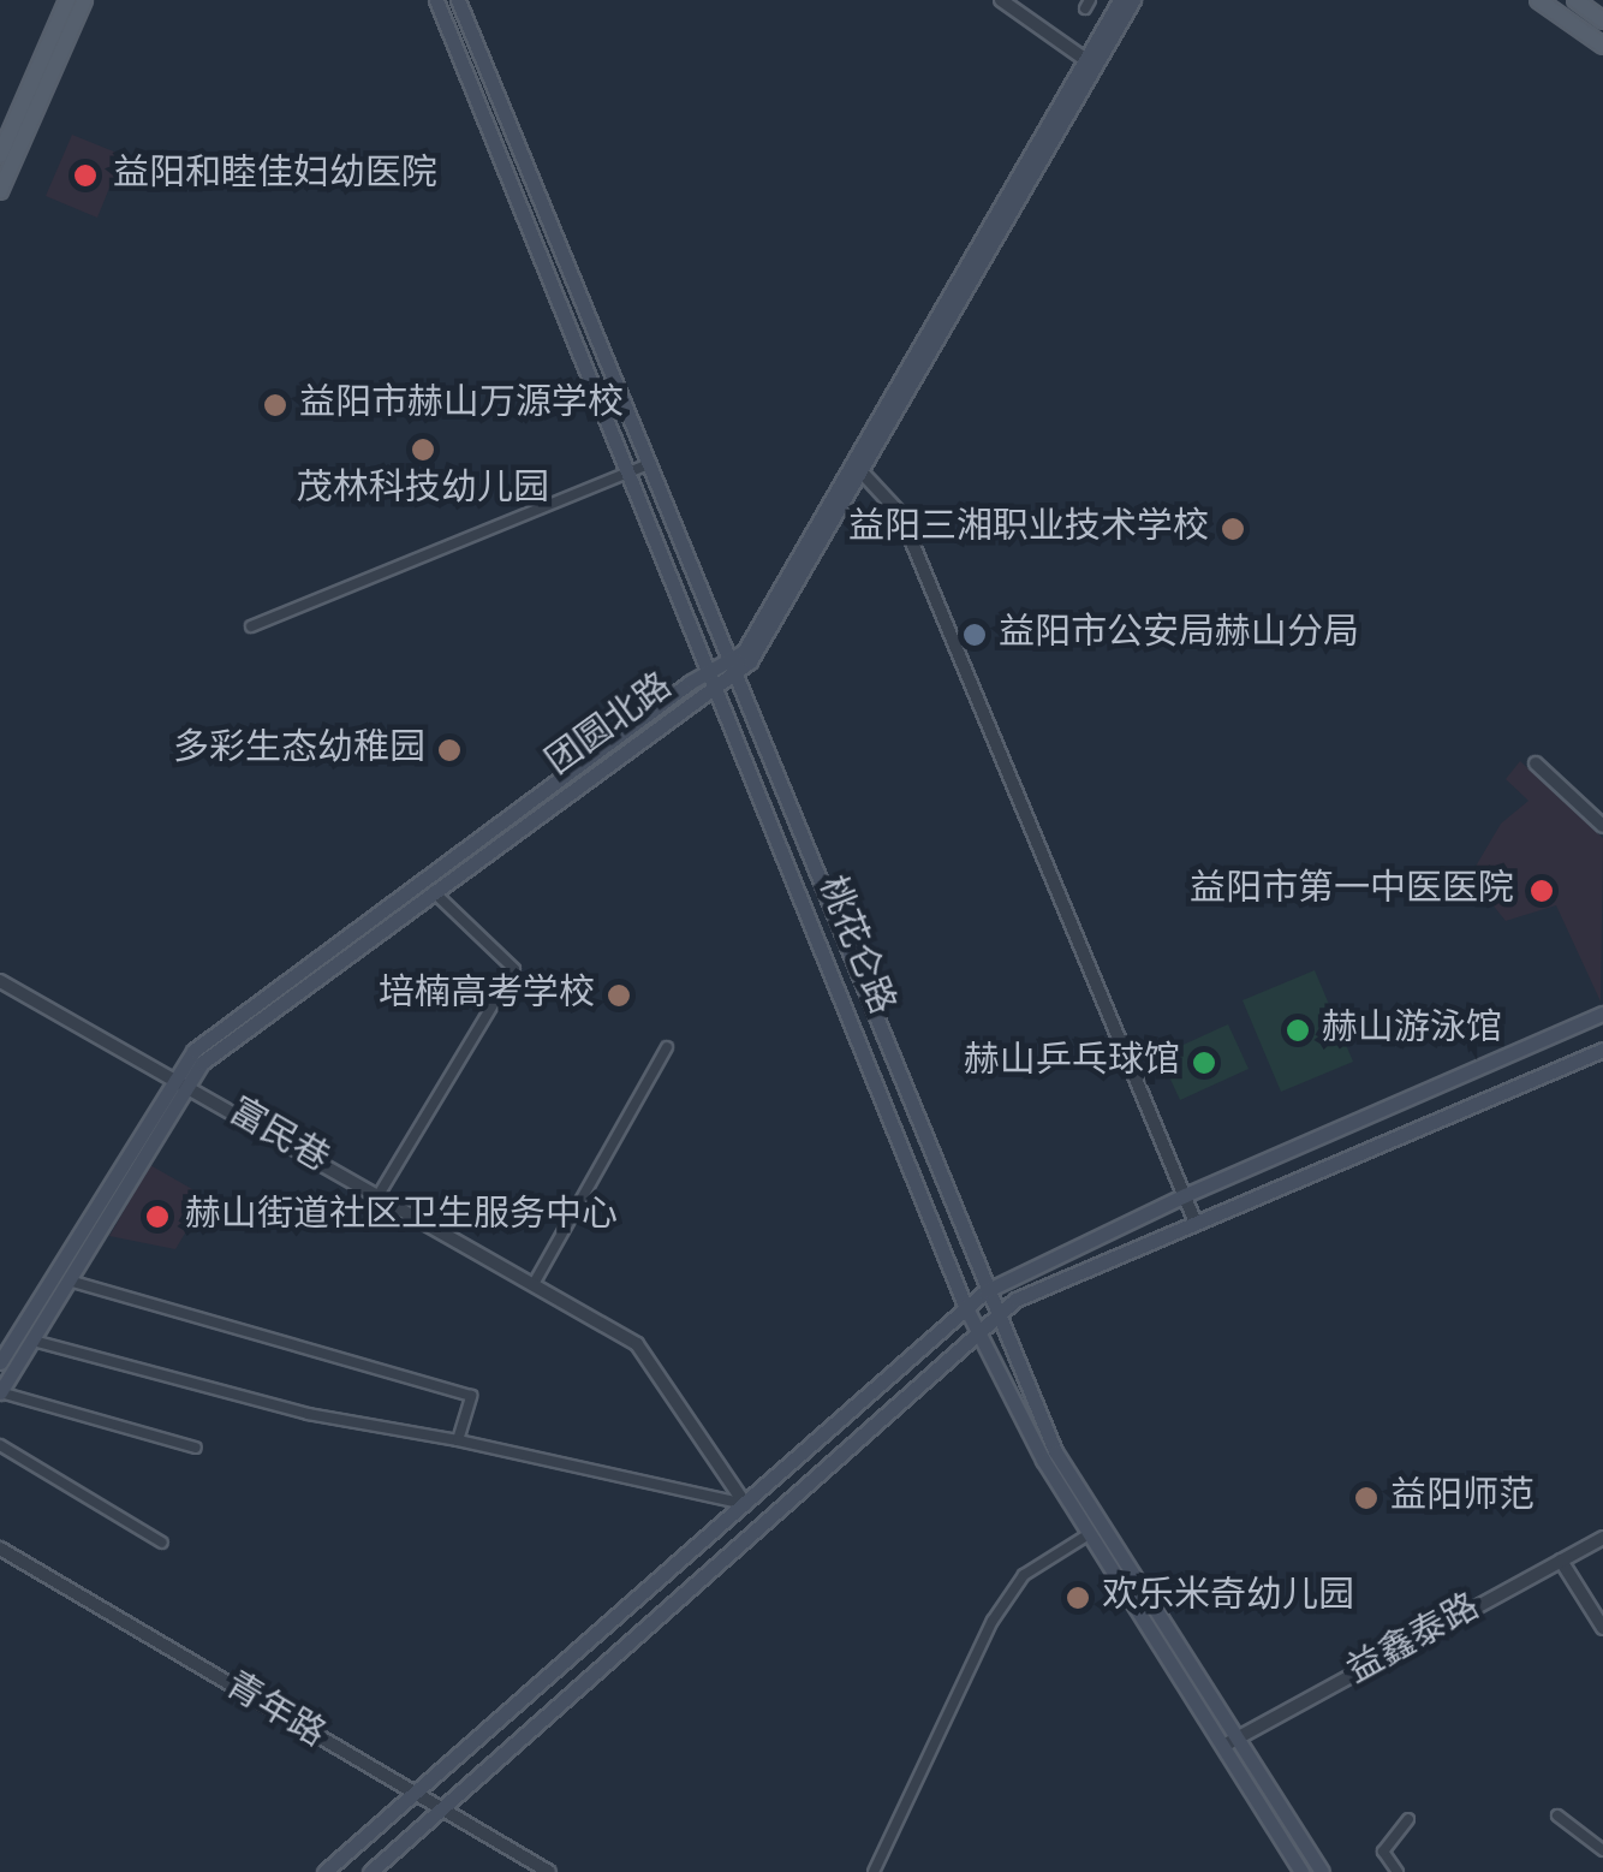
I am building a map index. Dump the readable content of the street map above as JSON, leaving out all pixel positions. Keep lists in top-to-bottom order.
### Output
{
  "streets": {
    "main road": ["团圆北路", "桃花仑路"],
    "street": ["富民巷", "益鑫泰路", "青年路"]
  },
  "crossings": [
    ["团圆北路", "桃花仑路"],
    ["团圆北路", "富民巷"],
    ["桃花仑路", "益鑫泰路"]
  ],
  "places": [
    "益阳和睦佳妇幼医院",
    "益阳市赫山万源学校",
    "茂林科技幼儿园",
    "益阳三湘职业技术学校",
    "益阳市公安局赫山分局",
    "多彩生态幼稚园",
    "益阳市第一中医医院",
    "培楠高考学校",
    "赫山游泳馆",
    "赫山乒乓球馆",
    "赫山街道社区卫生服务中心",
    "益阳师范",
    "欢乐米奇幼儿园"
  ]
}
